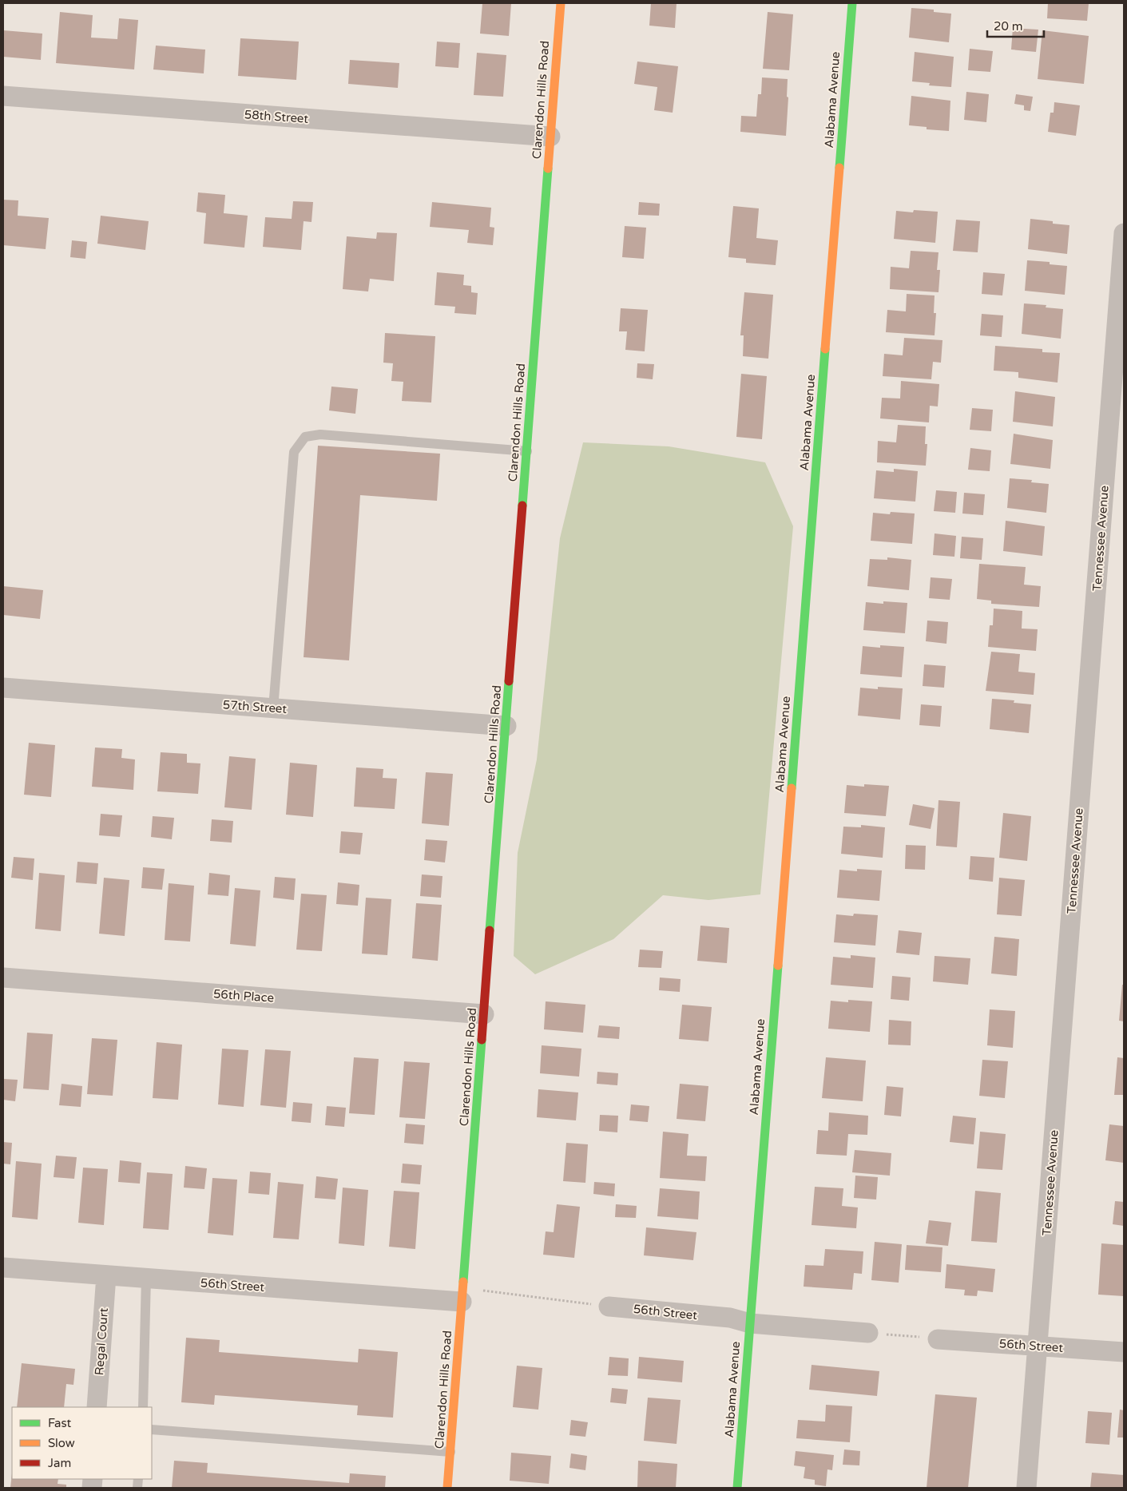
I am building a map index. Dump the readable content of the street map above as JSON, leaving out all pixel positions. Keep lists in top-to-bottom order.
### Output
{
  "streets": {
    "street": [
      "Clarendon Hills Road",
      "Alabama Avenue",
      "58th Street",
      "Tennessee Avenue",
      "57th Street",
      "56th Place",
      "56th Street",
      "Regal Court"
    ]
  },
  "crossings": [
    ["Clarendon Hills Road", "58th Street"],
    ["Clarendon Hills Road", "57th Street"],
    ["Clarendon Hills Road", "56th Place"],
    ["Clarendon Hills Road", "56th Street"],
    ["Alabama Avenue", "56th Street"],
    ["Tennessee Avenue", "56th Street"],
    ["56th Street", "Regal Court"]
  ],
  "legend": ["Fast", "Slow", "Jam"],
  "scale_bar": "20 m"
}
